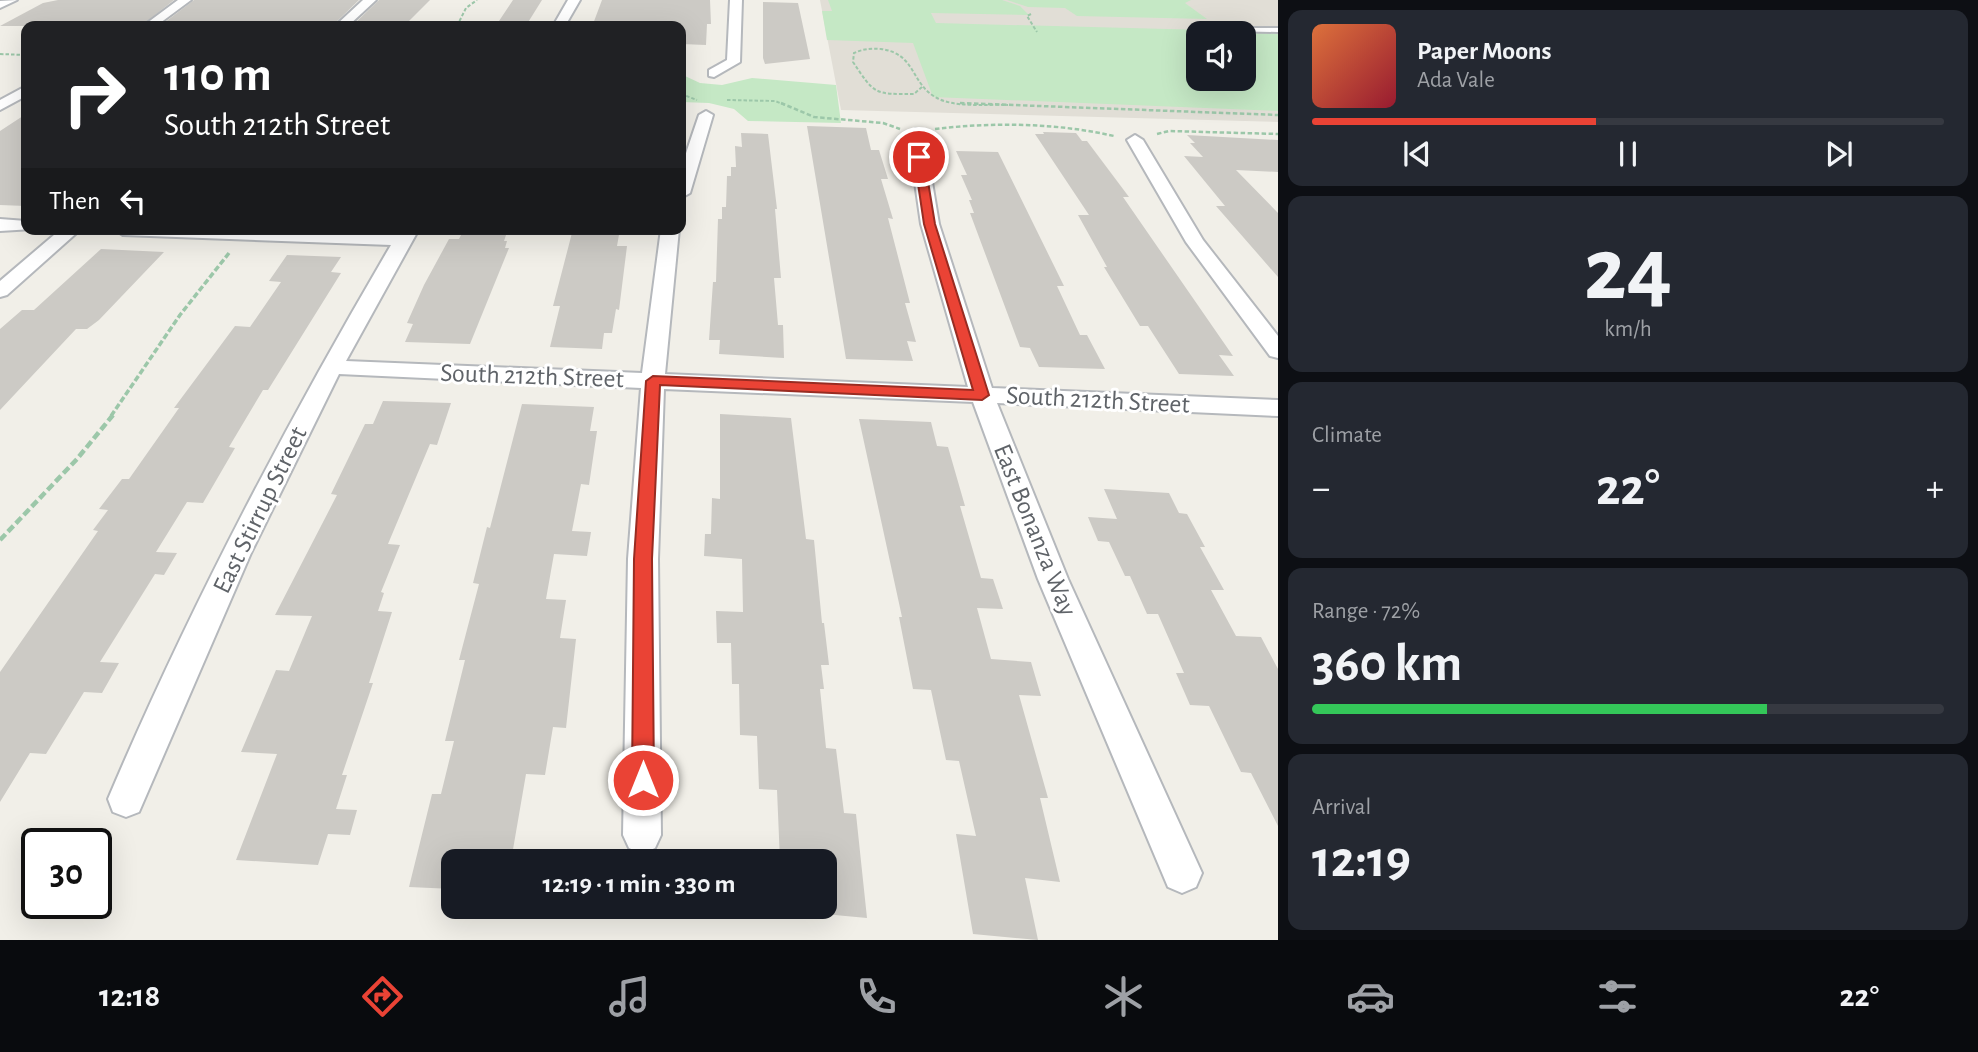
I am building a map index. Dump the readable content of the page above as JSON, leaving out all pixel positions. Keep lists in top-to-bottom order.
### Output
{
  "streets": {
    "street": ["South 212th Street", "East Stirrup Street", "East Bonanza Way"]
  },
  "crossings": [
    ["South 212th Street", "East Stirrup Street"],
    ["South 212th Street", "East Bonanza Way"]
  ],
  "page": {
    "turn": ["110 m", "South 212th Street"],
    "song": ["Paper Moons", "Ada Vale"],
    "then": "Then",
    "tile": [
      ["24", "km/h"],
      "Climate",
      ["Range · 72%", "360 km"],
      ["Arrival", "12:19"]
    ],
    "heat": ["−", "22°", "+"],
    "limit": "30",
    "trip": "12:19 · 1 min · 330 m",
    "tabs": ["12:18", "22°"]
  }
}
